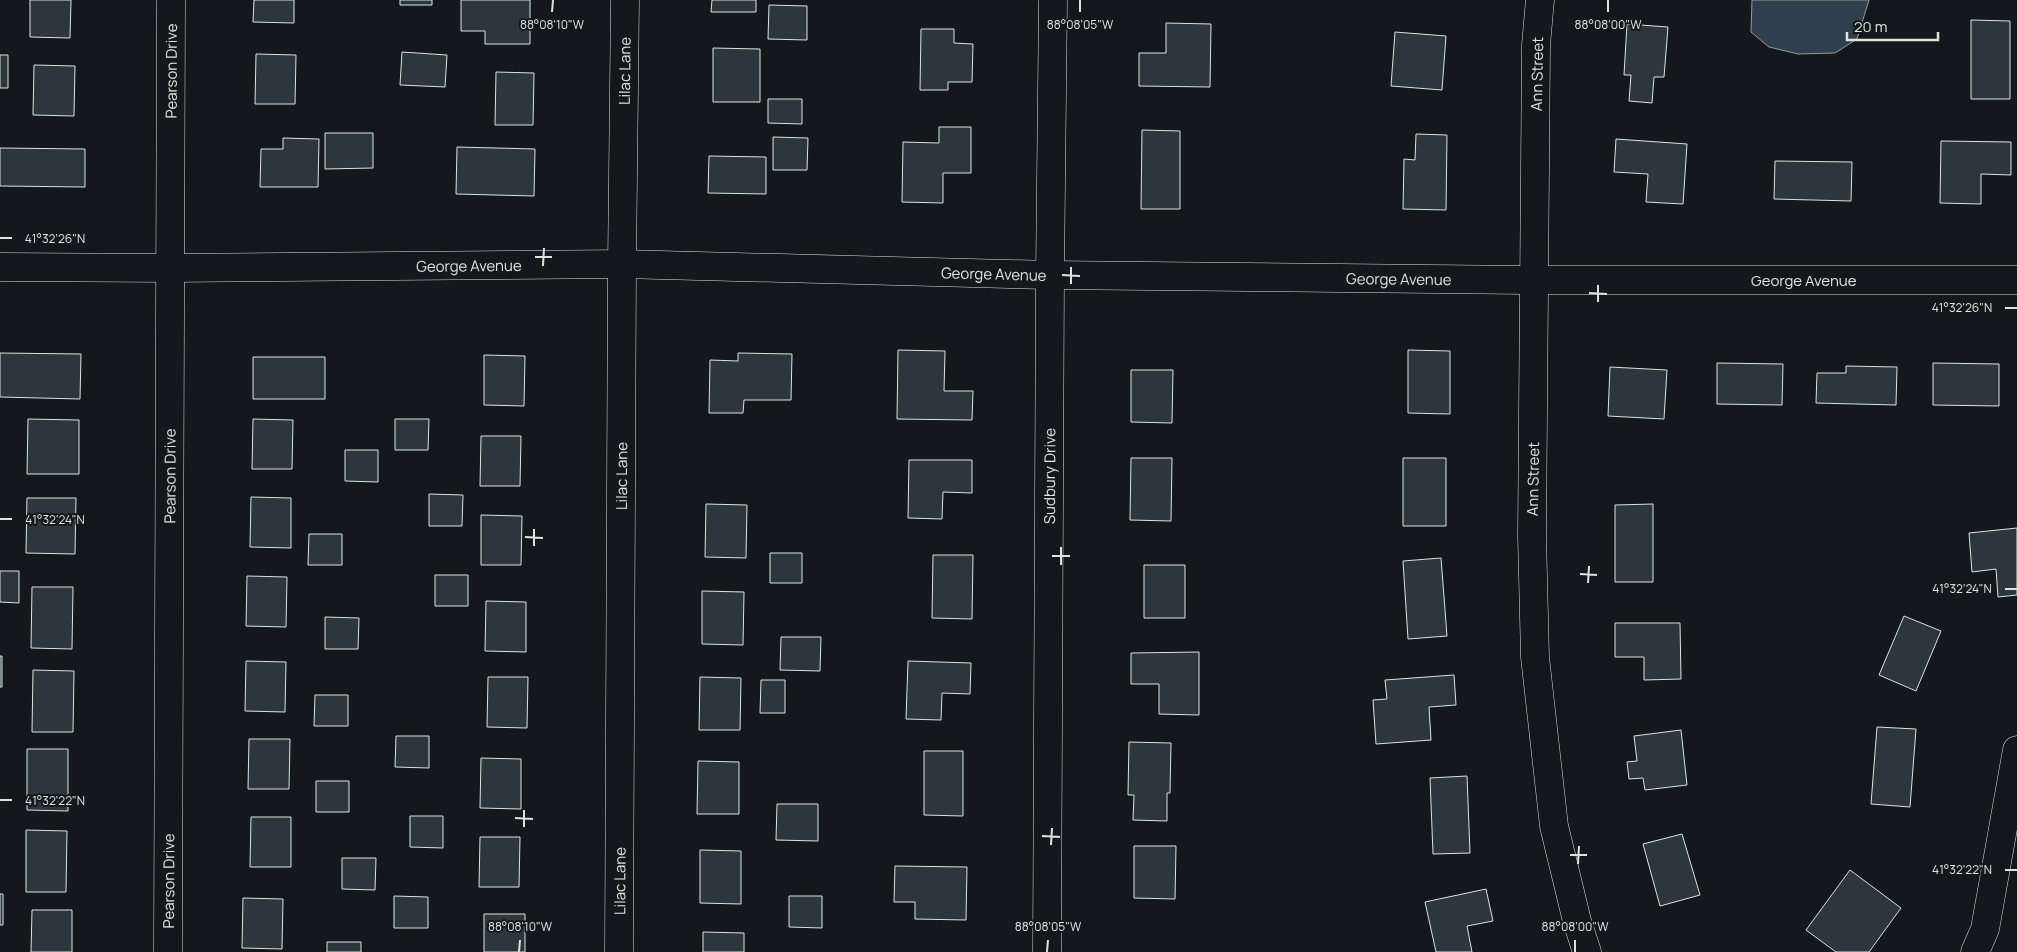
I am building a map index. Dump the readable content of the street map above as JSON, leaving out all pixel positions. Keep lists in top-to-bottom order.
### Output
{
  "streets": {
    "street": [
      "Pearson Drive",
      "Lilac Lane",
      "Ann Street",
      "George Avenue",
      "Sudbury Drive"
    ]
  },
  "crossings": [
    ["Pearson Drive", "George Avenue"],
    ["Lilac Lane", "George Avenue"],
    ["Ann Street", "George Avenue"],
    ["George Avenue", "Sudbury Drive"]
  ],
  "scale_bar": "20 m",
  "coordinates": [
    "88°08'10\"W",
    "88°08'05\"W",
    "88°08'00\"W",
    "41°32'26\"N",
    "41°32'24\"N",
    "41°32'22\"N"
  ]
}
